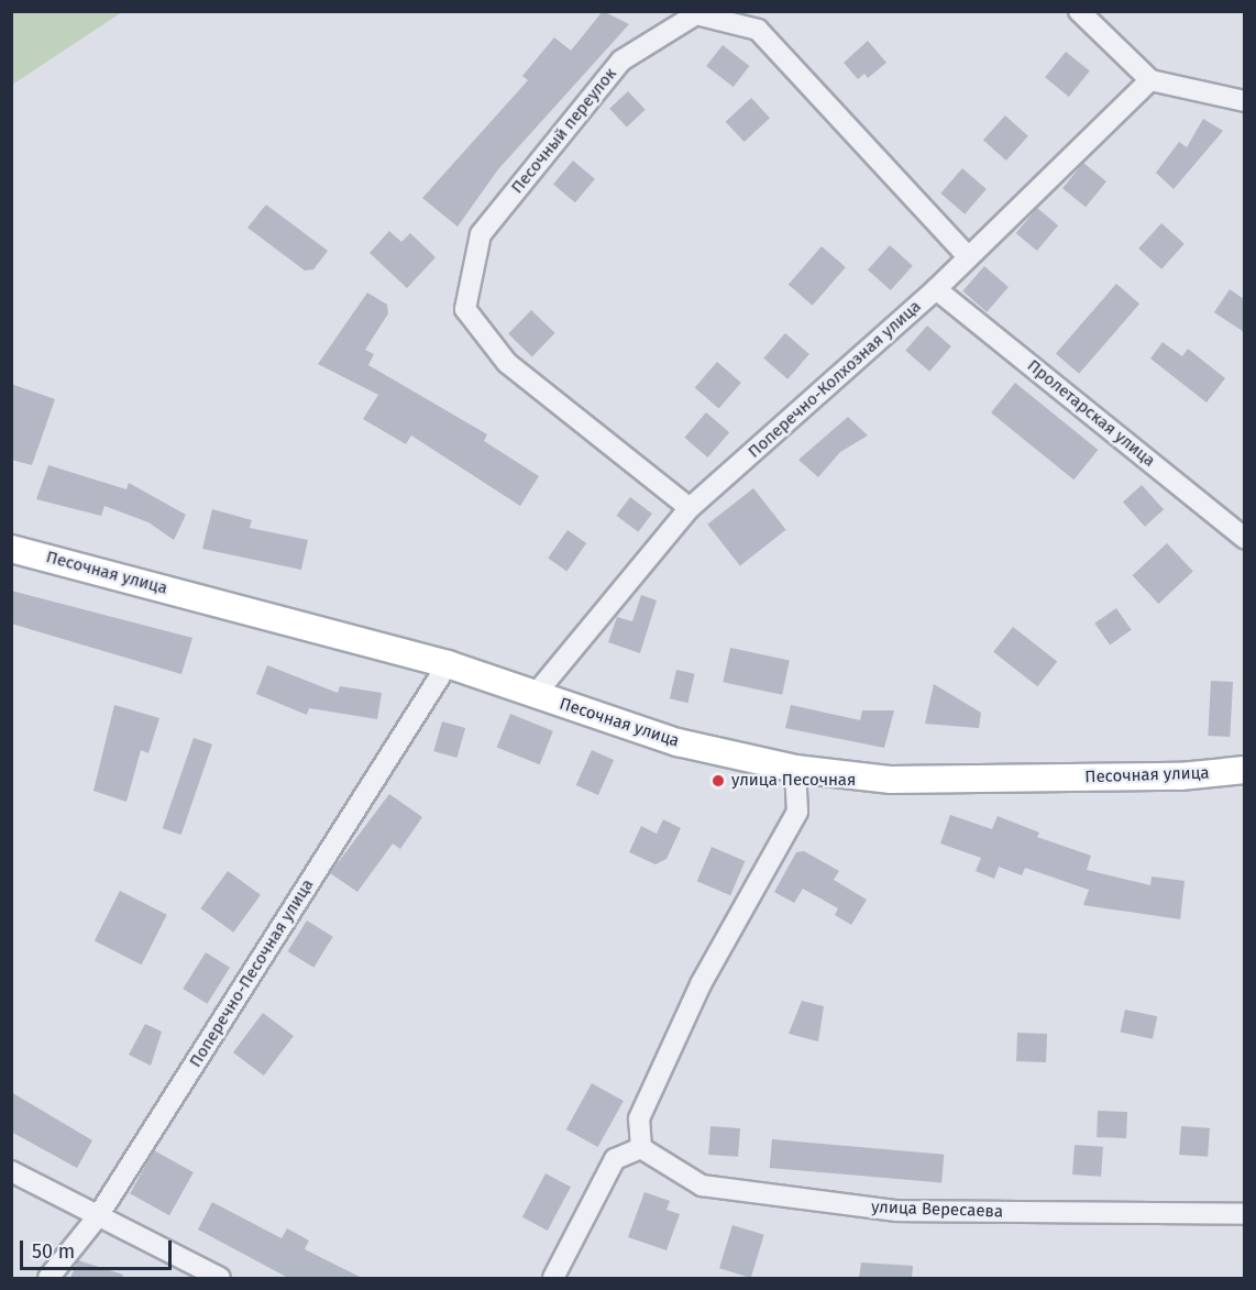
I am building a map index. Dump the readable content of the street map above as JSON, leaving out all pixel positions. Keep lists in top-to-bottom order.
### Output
{
  "streets": {
    "main road": ["Песочная улица"],
    "street": [
      "Песочный переулок",
      "Поперечно-Колхозная улица",
      "Пролетарская улица",
      "Поперечно-Песочная улица",
      "улица Вересаева"
    ]
  },
  "crossings": [
    ["Песочный переулок", "Поперечно-Колхозная улица"],
    ["Поперечно-Колхозная улица", "Пролетарская улица"],
    ["Поперечно-Колхозная улица", "Песочная улица"],
    ["Песочная улица", "Поперечно-Песочная улица"]
  ],
  "places": ["улица Песочная"],
  "scale_bar": "50 m"
}
